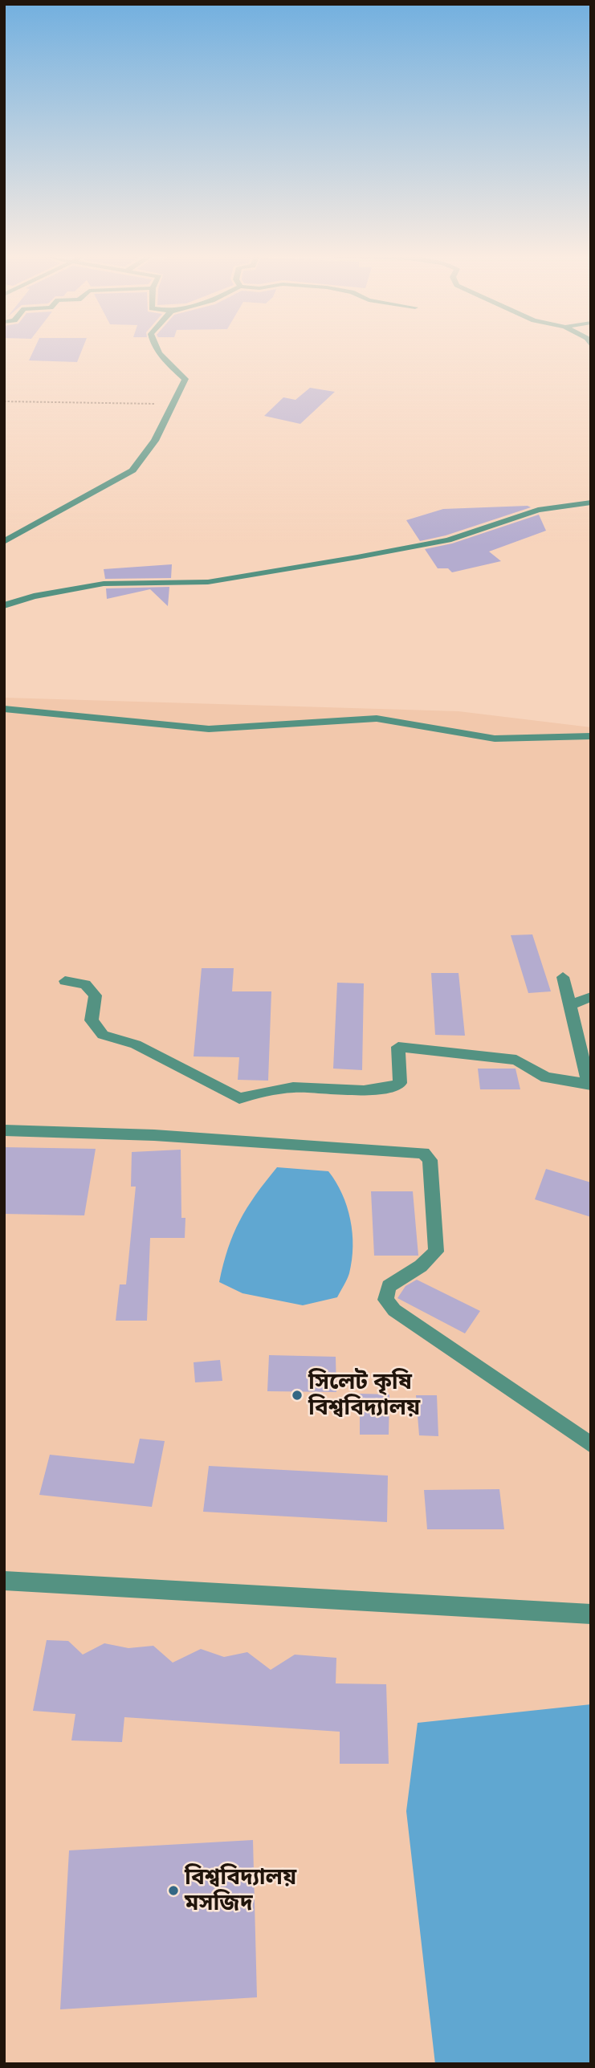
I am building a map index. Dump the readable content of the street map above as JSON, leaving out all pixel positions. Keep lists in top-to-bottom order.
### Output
{
  "places": ["সিলেট কৃষি বিশ্ববিদ্যালয়", "বিশ্ববিদ্যালয় মসজিদ"]
}
